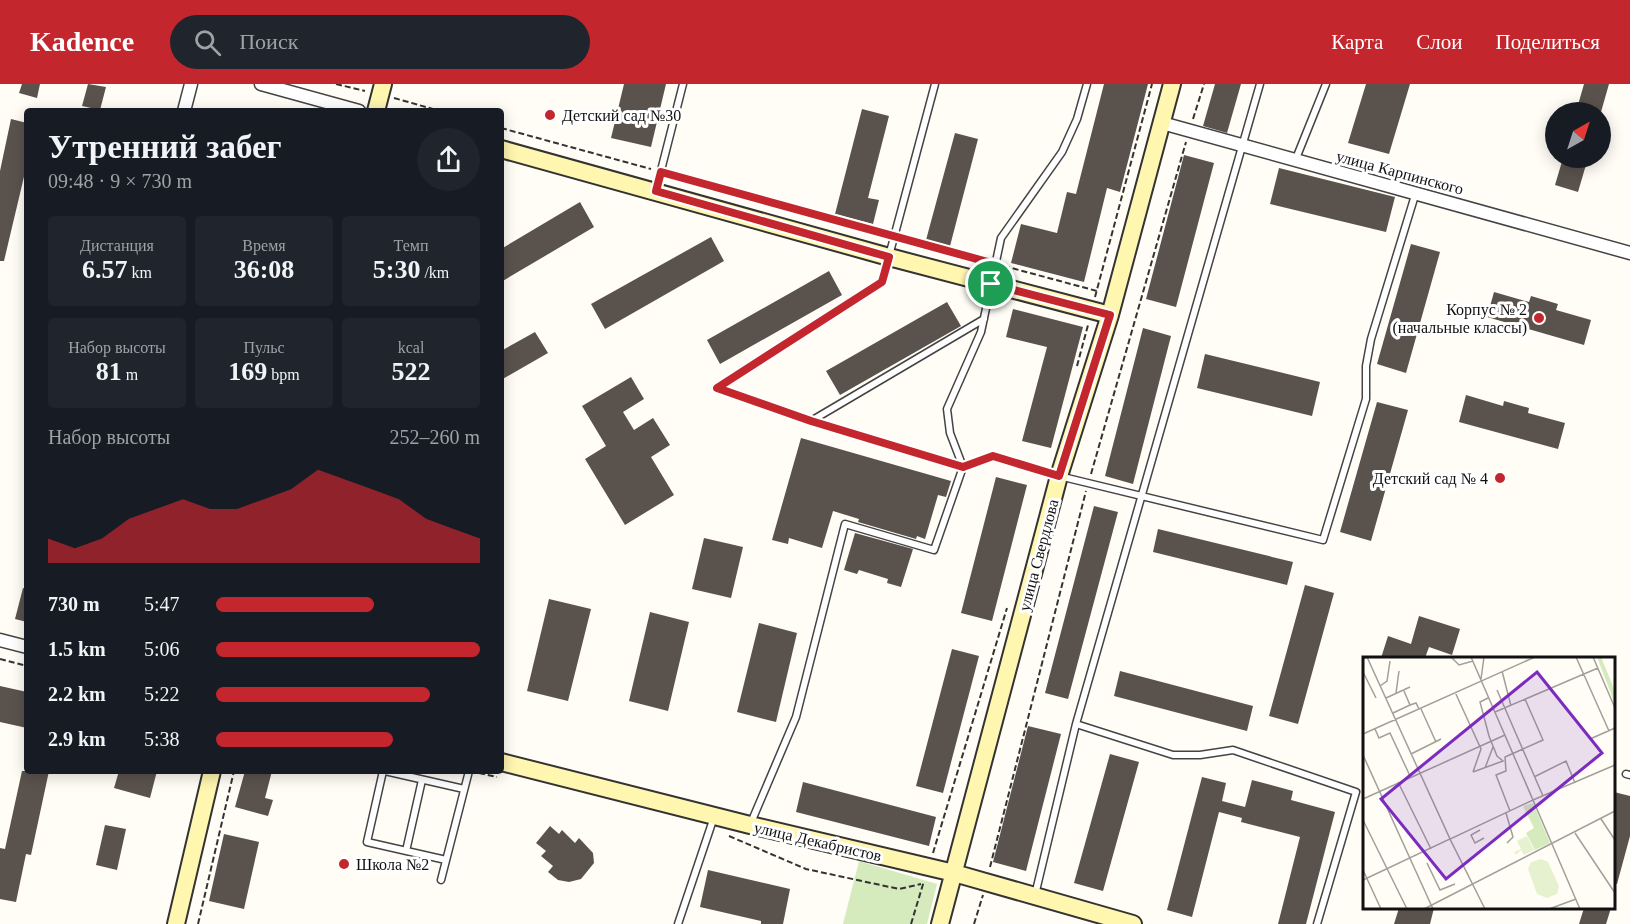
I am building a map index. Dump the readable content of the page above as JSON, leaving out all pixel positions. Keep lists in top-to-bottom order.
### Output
{
  "streets": {
    "street": ["улица Карпинского", "улица Свердлова", "улица Декабристов"]
  },
  "crossings": [
    ["улица Карпинского", "улица Свердлова"],
    ["улица Свердлова", "улица Декабристов"]
  ],
  "places": [
    "Детский сад №30",
    "Корпус № 2 (начальные классы)",
    "Детский сад № 4",
    "Школа №2"
  ],
  "north": "top right",
  "page": {
    "header": "Kadence",
    "search": "Поиск",
    "nav": ["Карта", "Слои", "Поделиться"],
    "heading": ["Утренний забег", "09:48 · 9 × 730 m"],
    "stats": [
      ["Дистанция", "6.57 km"],
      ["Время", "36:08"],
      ["Темп", "5:30 /km"],
      ["Набор высоты", "81 m"],
      ["Пульс", "169 bpm"],
      ["kcal", "522"]
    ],
    "chart": ["Набор высоты", "252–260 m"],
    "list": [
      {
        "name": "730 m",
        "note": "5:47"
      },
      {
        "name": "1.5 km",
        "note": "5:06"
      },
      {
        "name": "2.2 km",
        "note": "5:22"
      },
      {
        "name": "2.9 km",
        "note": "5:38"
      }
    ]
  }
}
